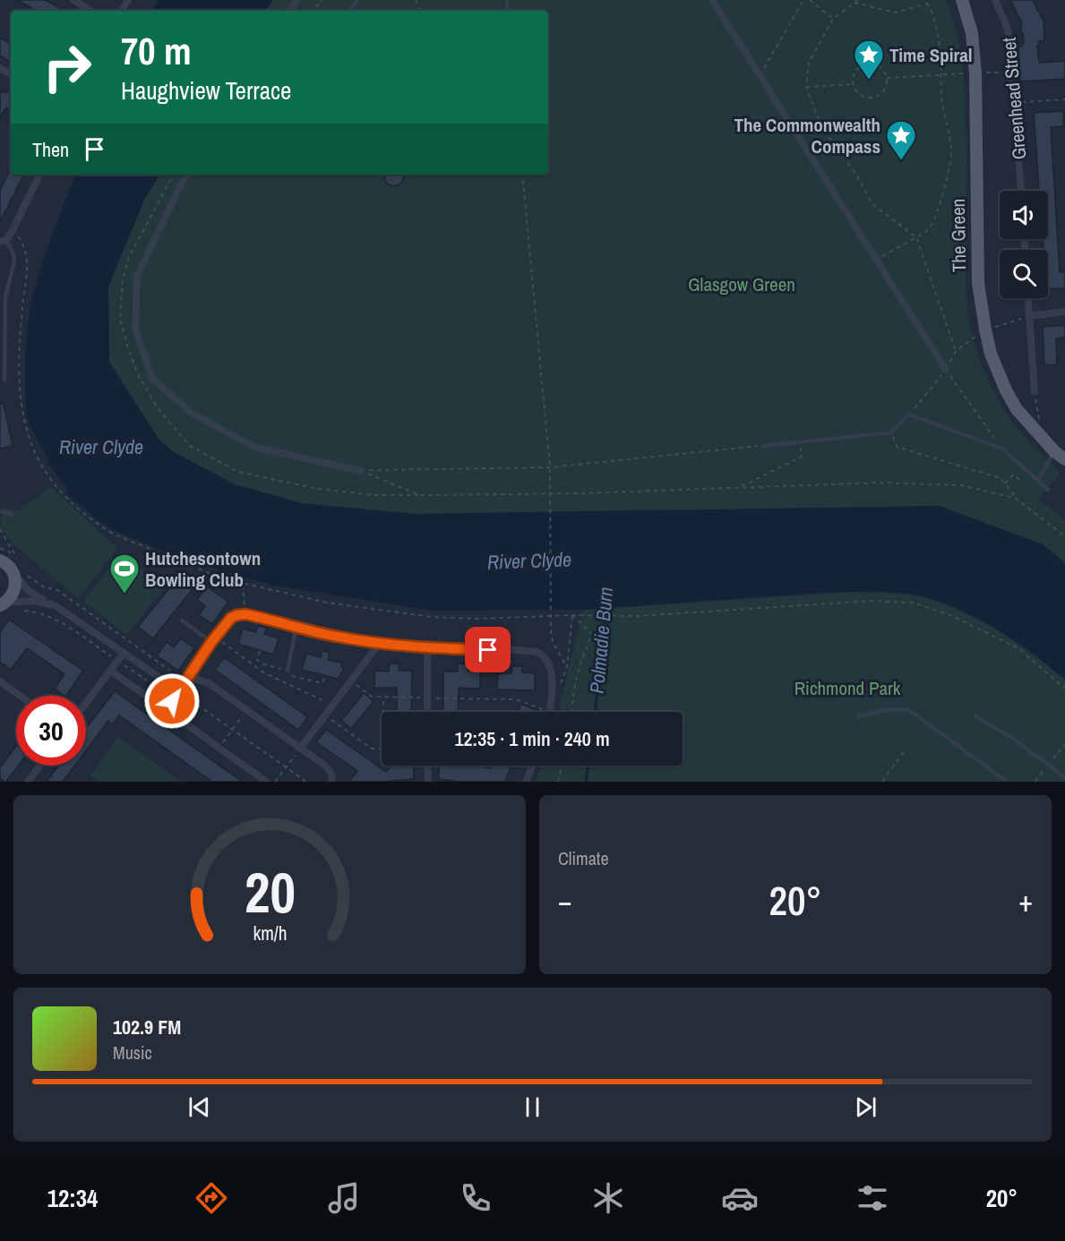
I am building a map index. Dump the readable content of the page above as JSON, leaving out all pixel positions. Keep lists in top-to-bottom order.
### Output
{
  "streets": {
    "main road": ["The Green"],
    "street": ["Greenhead Street"]
  },
  "water": ["River Clyde", "Polmadie Burn"],
  "parks": ["Glasgow Green", "Richmond Park"],
  "places": {
    "place": ["Time Spiral", "The Commonwealth Compass"],
    "sports": ["Hutchesontown Bowling Club"]
  },
  "page": {
    "turn": ["70 m", "Haughview Terrace"],
    "then": "Then",
    "limit": "30",
    "trip": "12:35 · 1 min · 240 m",
    "tile": "Climate",
    "heat": ["−", "20°", "+"],
    "song": ["102.9 FM", "Music"],
    "tabs": ["12:34", "20°"],
    "gauge": ["20", "km/h"]
  }
}
